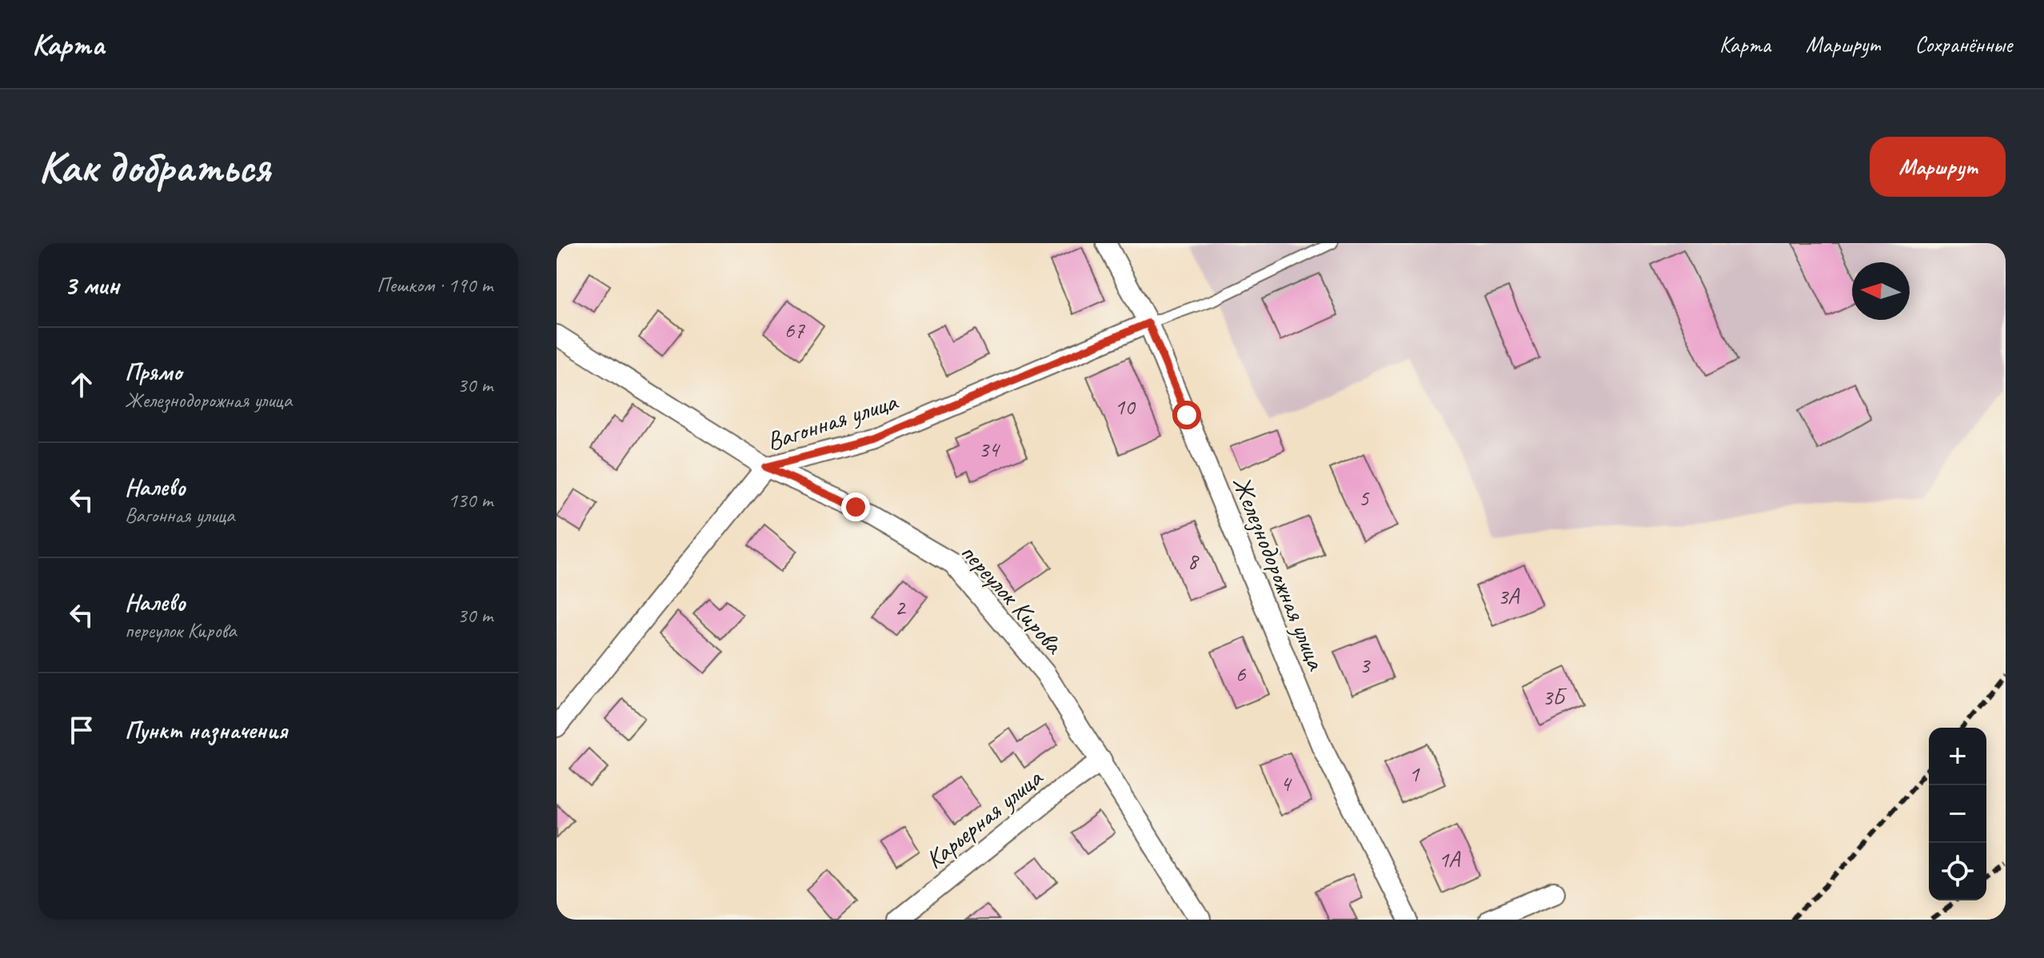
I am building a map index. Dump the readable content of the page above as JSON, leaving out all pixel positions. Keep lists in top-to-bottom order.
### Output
{
  "streets": {
    "street": [
      "Вагонная улица",
      "Железнодорожная улица",
      "переулок Кирова",
      "Карьерная улица"
    ]
  },
  "crossings": [
    ["Вагонная улица", "Железнодорожная улица"],
    ["Вагонная улица", "переулок Кирова"],
    ["переулок Кирова", "Карьерная улица"]
  ],
  "house_numbers": [
    "67",
    "10",
    "34",
    "5",
    "8",
    "3А",
    "2",
    "3",
    "6",
    "3Б",
    "1",
    "4",
    "1А"
  ],
  "north": "left",
  "page": {
    "header": "Карта",
    "nav": ["Карта", "Маршрут", "Сохранённые"],
    "buttons": "Маршрут",
    "title": "Как добраться",
    "heading": ["3 мин", "Пешком · 190 m"],
    "list": [
      ["Прямо", "Железнодорожная улица", "30 m"],
      ["Налево", "Вагонная улица", "130 m"],
      ["Налево", "переулок Кирова", "30 m"],
      "Пункт назначения"
    ],
    "map_buttons": ["+", "−"]
  }
}
